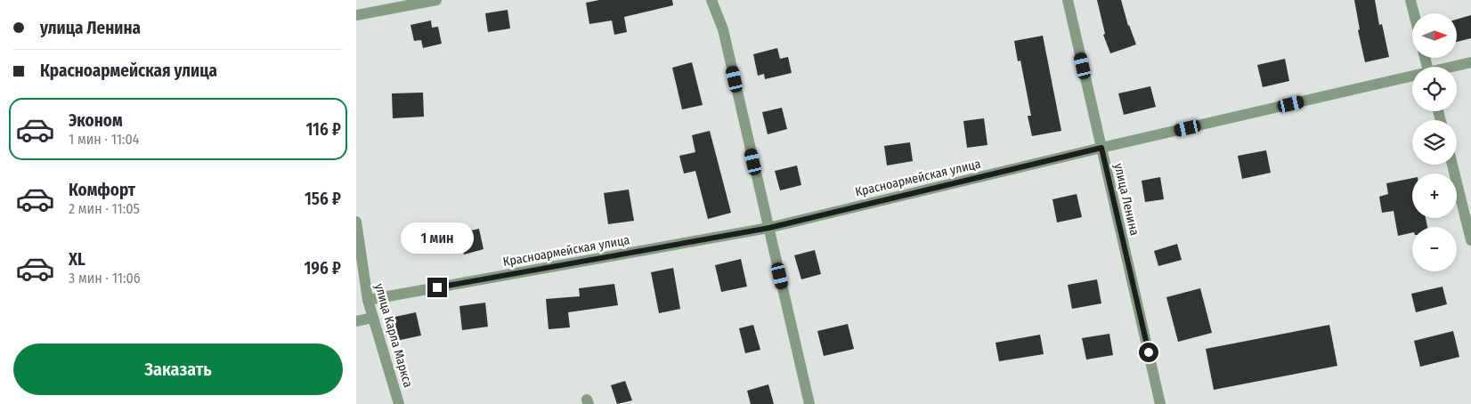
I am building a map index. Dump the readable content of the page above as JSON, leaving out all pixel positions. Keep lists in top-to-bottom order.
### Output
{
  "streets": {
    "street": ["Красноармейская улица", "улица Ленина", "улица Карла Маркса"]
  },
  "crossings": [
    ["Красноармейская улица", "улица Ленина"],
    ["Красноармейская улица", "улица Карла Маркса"]
  ],
  "north": "right",
  "page": {
    "banner": ["улица Ленина", "Красноармейская улица"],
    "map_buttons": ["+", "−"],
    "list": [
      {
        "name": "Эконом",
        "note": "1 мин · 11:04",
        "value": "116 ₽"
      },
      {
        "name": "Комфорт",
        "note": "2 мин · 11:05",
        "value": "156 ₽"
      },
      {
        "name": "XL",
        "note": "3 мин · 11:06",
        "value": "196 ₽"
      }
    ],
    "bubble": "1 мин",
    "buttons": "Заказать"
  }
}
